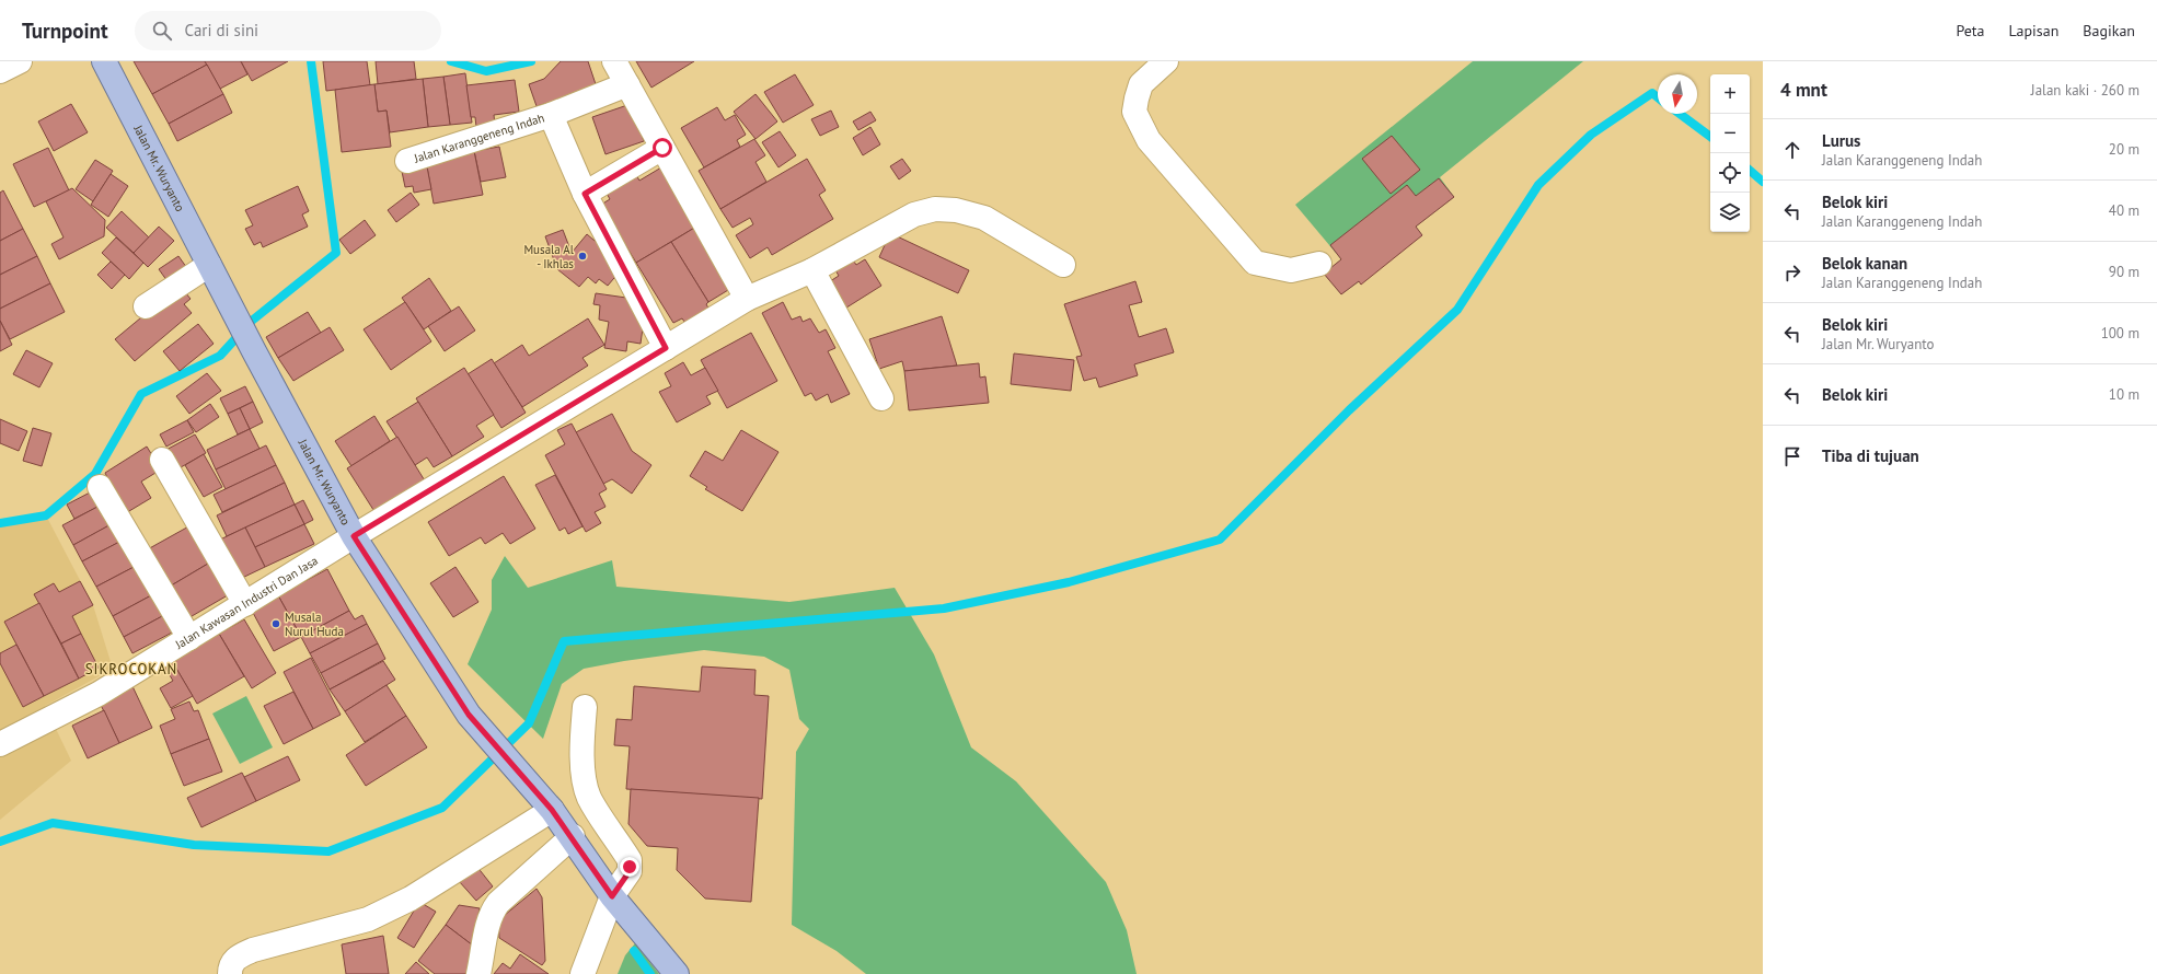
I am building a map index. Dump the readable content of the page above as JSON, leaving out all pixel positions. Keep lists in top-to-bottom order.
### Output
{
  "streets": {
    "main road": ["Jalan Mr. Wuryanto"],
    "street": ["Jalan Karanggeneng Indah", "Jalan Kawasan Industri Dan Jasa"]
  },
  "crossings": [
    ["Jalan Mr. Wuryanto", "Jalan Kawasan Industri Dan Jasa"]
  ],
  "districts": ["SIKROCOKAN"],
  "places": ["Musala Al - Ikhlas", "Musala Nurul Huda"],
  "north": "bottom",
  "page": {
    "header": "Turnpoint",
    "search": "Cari di sini",
    "nav": ["Peta", "Lapisan", "Bagikan"],
    "heading": ["4 mnt", "Jalan kaki · 260 m"],
    "map_buttons": ["+", "−"],
    "list": [
      ["Lurus", "Jalan Karanggeneng Indah", "20 m"],
      ["Belok kiri", "Jalan Karanggeneng Indah", "40 m"],
      ["Belok kanan", "Jalan Karanggeneng Indah", "90 m"],
      ["Belok kiri", "Jalan Mr. Wuryanto", "100 m"],
      ["Belok kiri", "10 m"],
      "Tiba di tujuan"
    ]
  }
}
